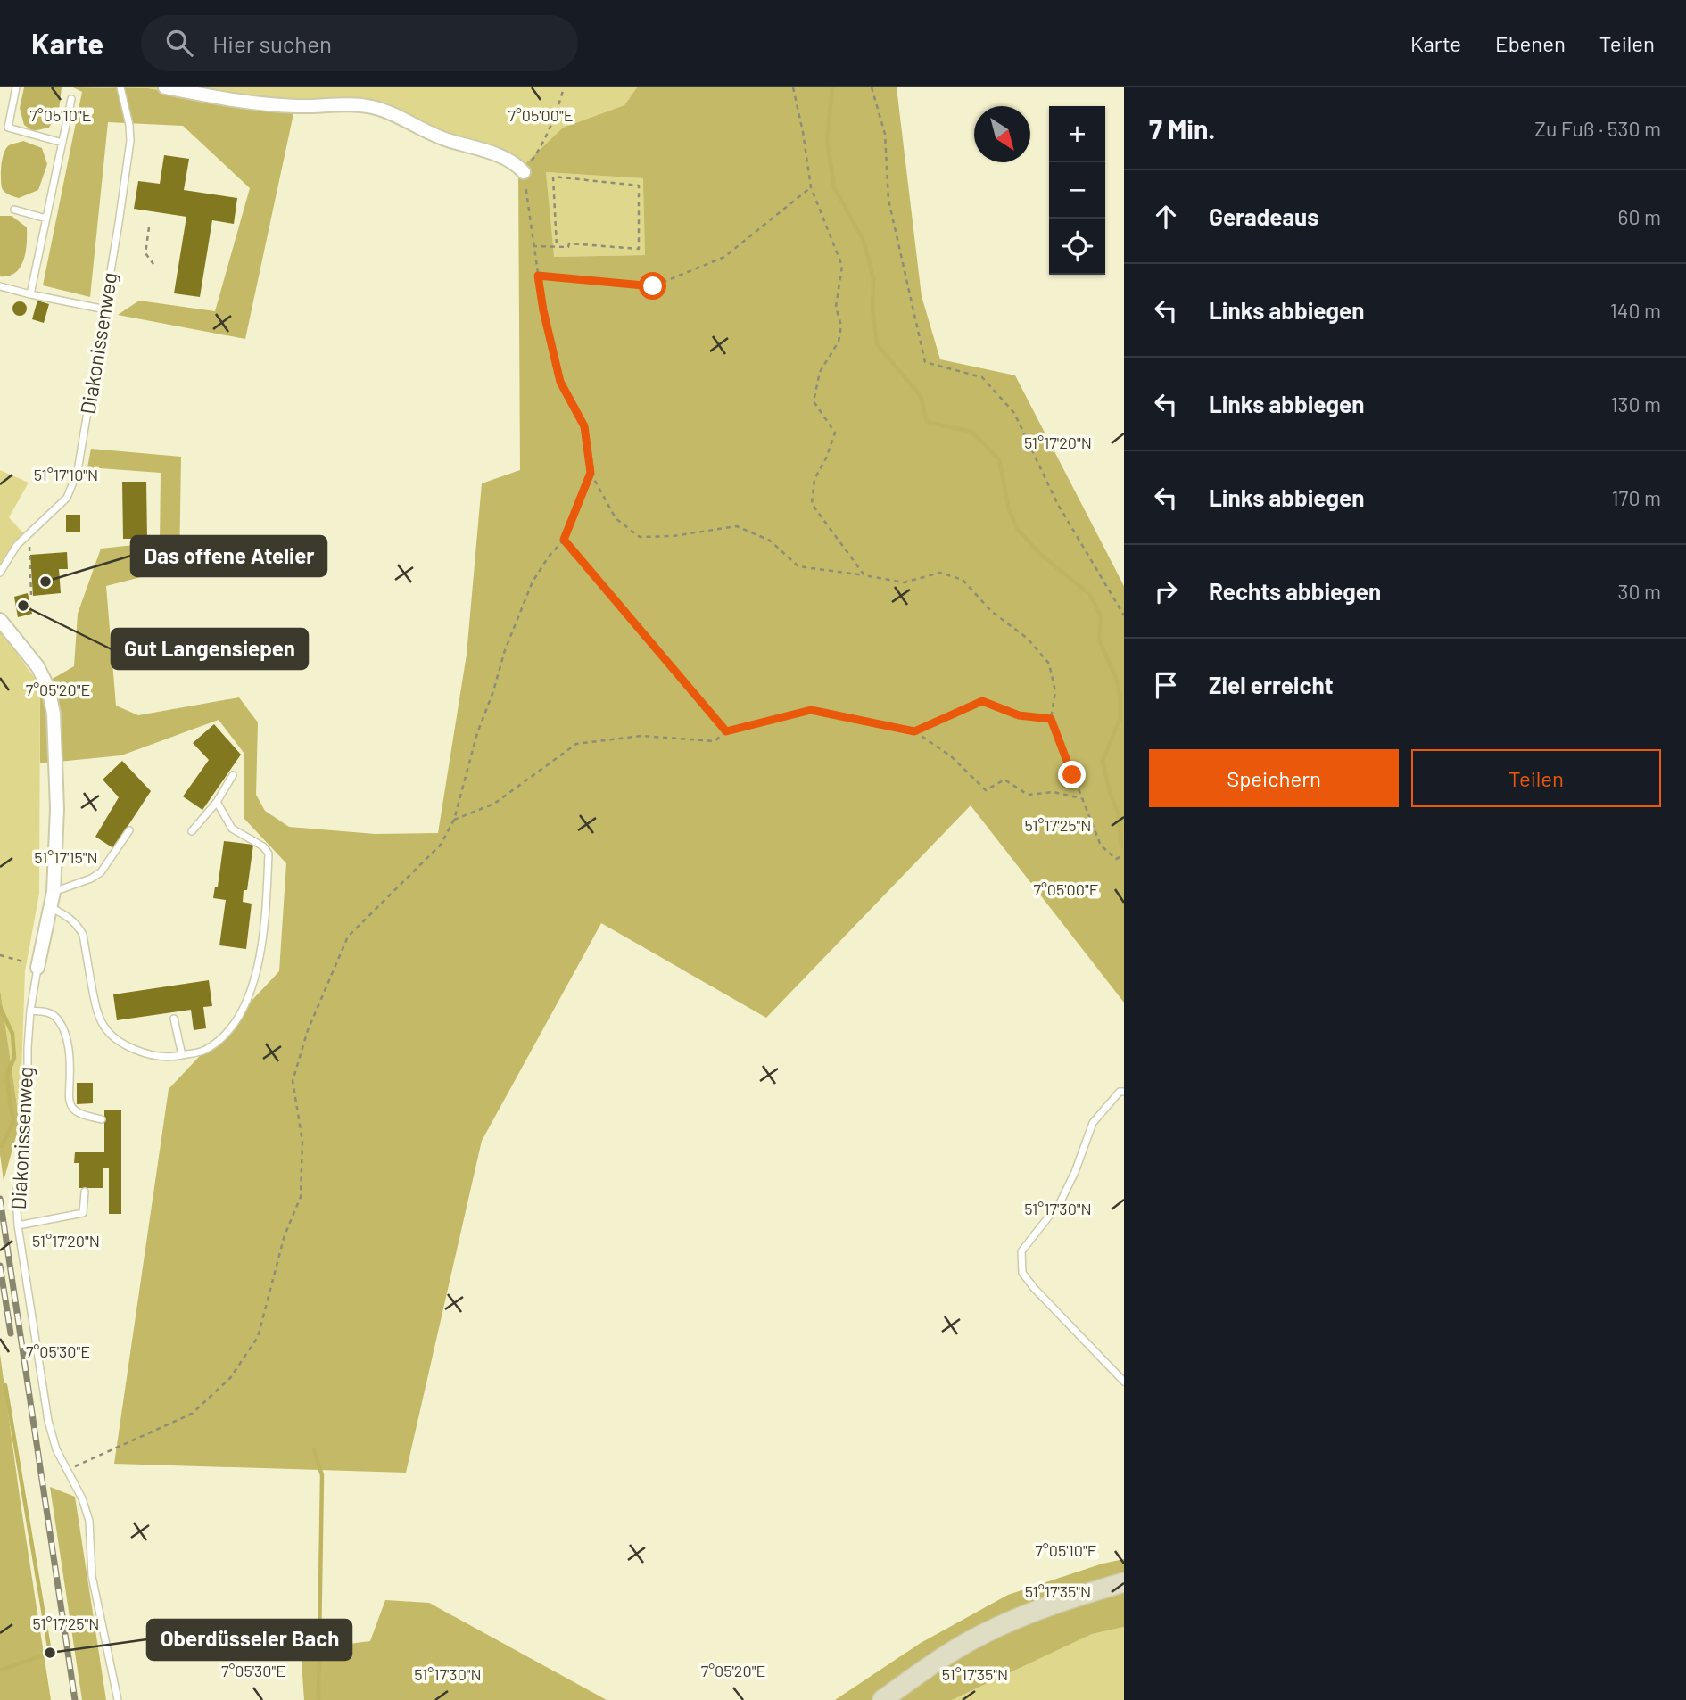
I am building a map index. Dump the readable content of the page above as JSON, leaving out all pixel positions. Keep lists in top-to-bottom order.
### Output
{
  "streets": {
    "street": ["Diakonissenweg"]
  },
  "places": ["Das offene Atelier", "Gut Langensiepen", "Oberdüsseler Bach"],
  "north": "bottom right",
  "page": {
    "header": "Karte",
    "search": "Hier suchen",
    "nav": ["Karte", "Ebenen", "Teilen"],
    "heading": ["7 Min.", "Zu Fuß · 530 m"],
    "map_buttons": ["+", "−"],
    "list": [
      ["Geradeaus", "60 m"],
      ["Links abbiegen", "140 m"],
      ["Links abbiegen", "130 m"],
      ["Links abbiegen", "170 m"],
      ["Rechts abbiegen", "30 m"],
      "Ziel erreicht"
    ],
    "buttons": ["Speichern", "Teilen"]
  },
  "coordinates": [
    "7°05'10\"E",
    "7°05'00\"E",
    "51°17'20\"N",
    "51°17'10\"N",
    "7°05'20\"E",
    "51°17'25\"N",
    "51°17'15\"N",
    "51°17'30\"N",
    "7°05'30\"E",
    "51°17'35\"N"
  ]
}
